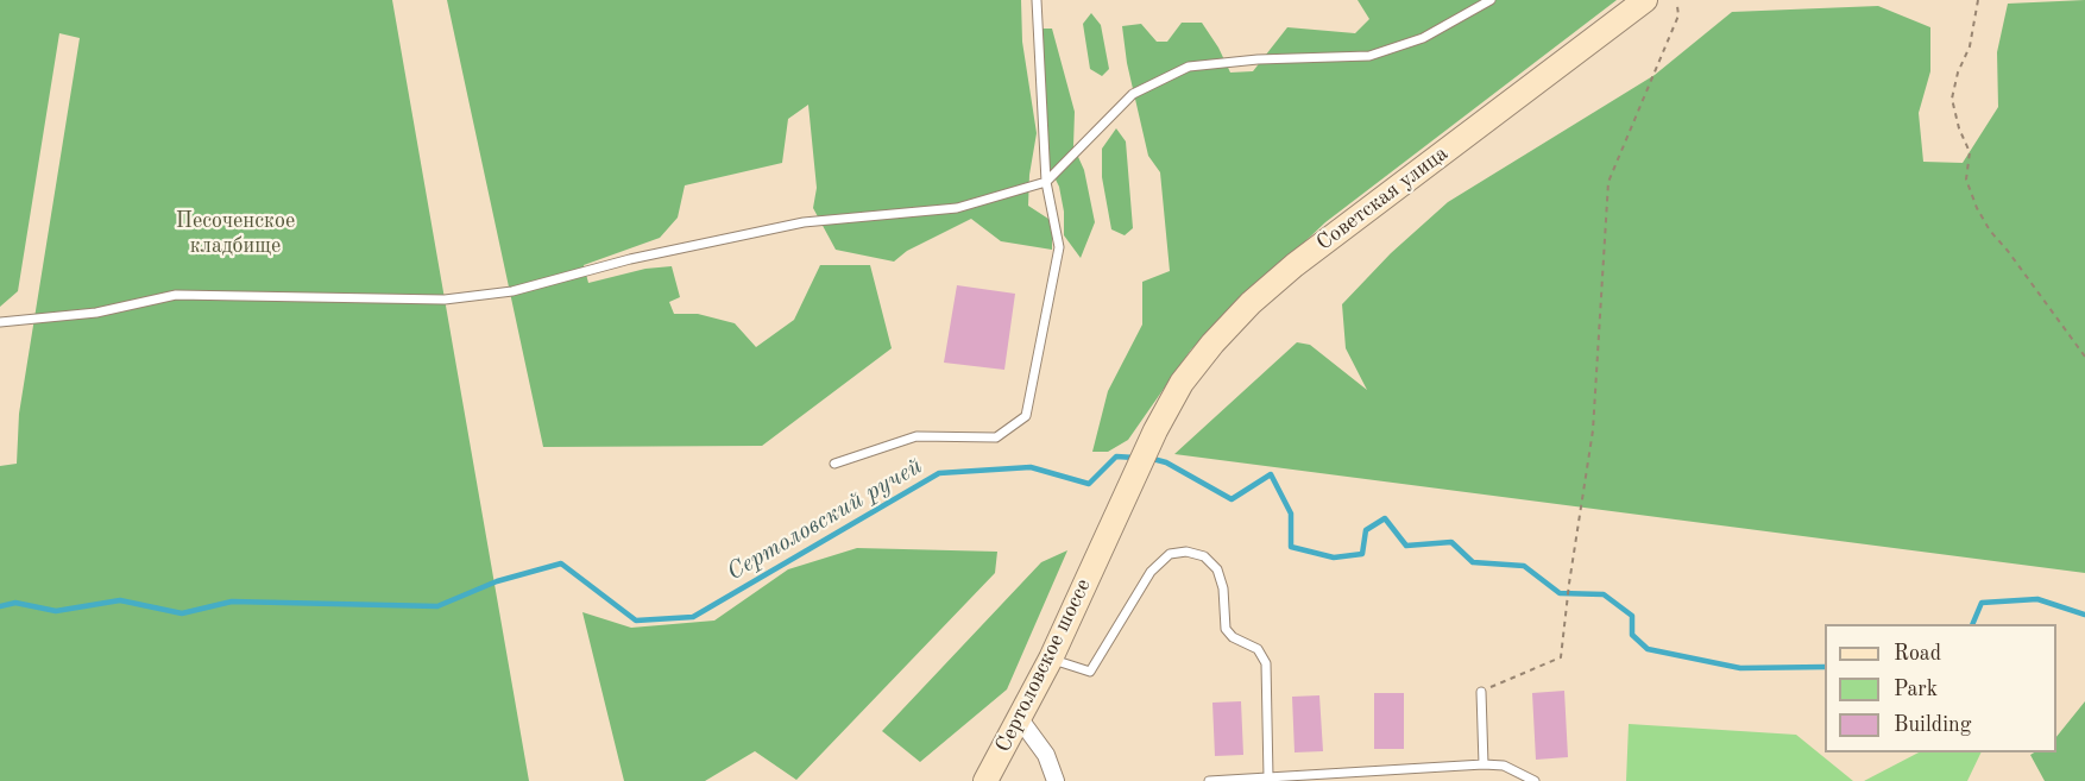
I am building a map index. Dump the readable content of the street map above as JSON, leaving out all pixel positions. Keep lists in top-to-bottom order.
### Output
{
  "streets": {
    "main road": ["Советская улица", "Сертоловское шоссе"]
  },
  "crossings": [
    ["Советская улица", "Сертоловское шоссе"]
  ],
  "water": ["Сертоловский ручей"],
  "parks": ["Песоченское кладбище"],
  "legend": ["Road", "Park", "Building"]
}
